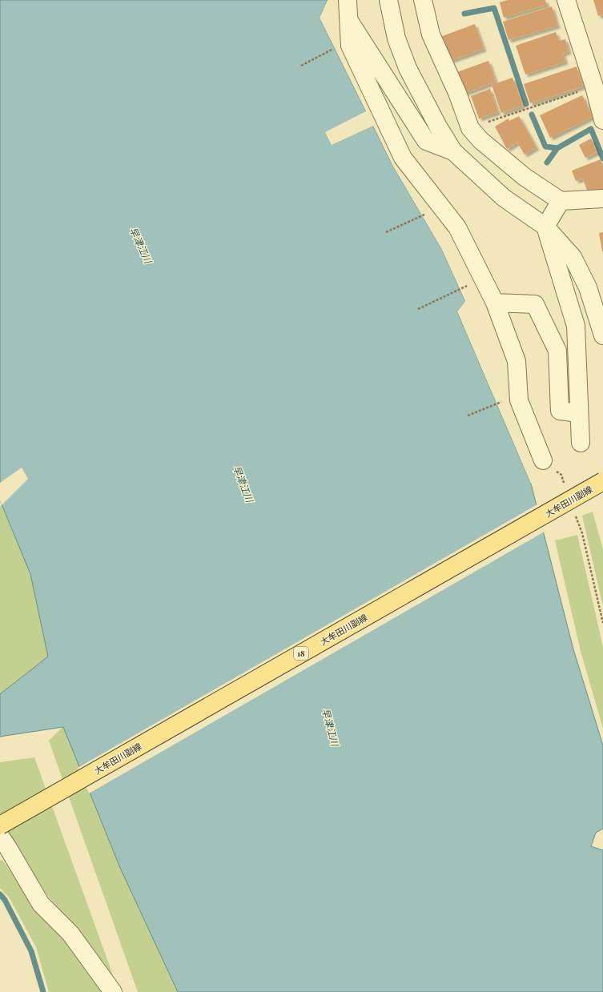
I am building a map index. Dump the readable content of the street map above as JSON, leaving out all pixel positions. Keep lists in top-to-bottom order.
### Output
{
  "streets": {
    "main road": ["大牟田川副線", "18"]
  },
  "water": ["早津江川"]
}
